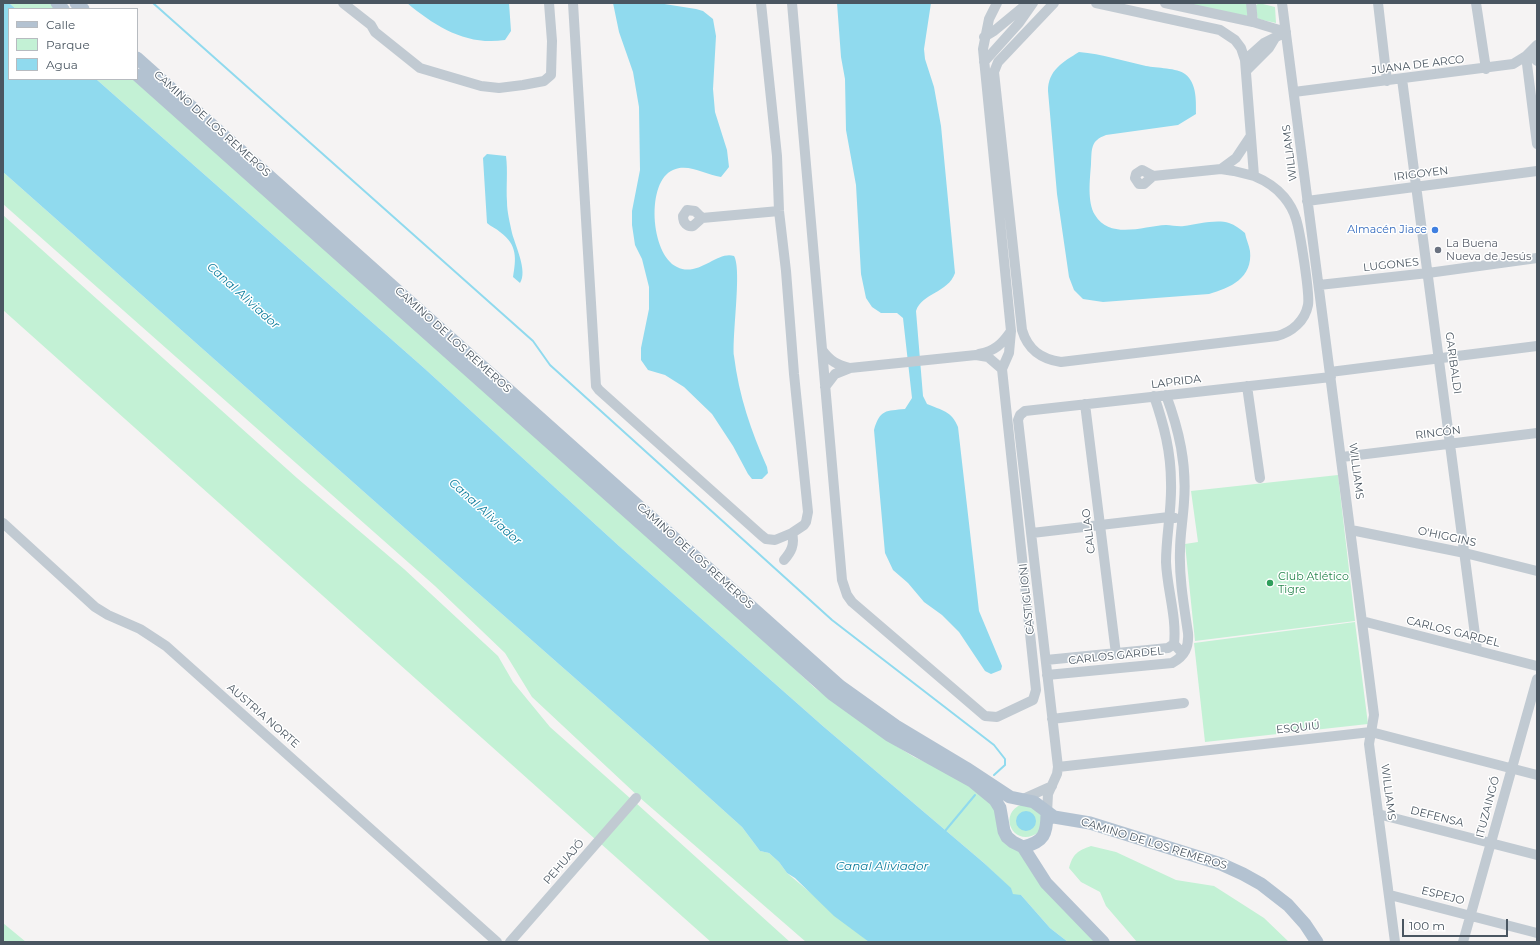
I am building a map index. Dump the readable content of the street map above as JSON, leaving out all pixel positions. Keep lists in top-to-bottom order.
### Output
{
  "streets": {
    "main road": ["CAMINO DE LOS REMEROS"],
    "street": [
      "JUANA DE ARCO",
      "WILLIAMS",
      "IRIGOYEN",
      "LUGONES",
      "GARIBALDI",
      "LAPRIDA",
      "RINCÓN",
      "CALLAO",
      "O'HIGGINS",
      "CASTIGLIONI",
      "CARLOS GARDEL",
      "AUSTRIA NORTE",
      "ESQUIÚ",
      "ITUZAINGÓ",
      "DEFENSA",
      "PEHUAJÓ",
      "ESPEJO"
    ]
  },
  "crossings": [
    ["JUANA DE ARCO", "WILLIAMS"],
    ["JUANA DE ARCO", "GARIBALDI"],
    ["CAMINO DE LOS REMEROS", "CASTIGLIONI"],
    ["WILLIAMS", "IRIGOYEN"],
    ["WILLIAMS", "LUGONES"],
    ["WILLIAMS", "LAPRIDA"],
    ["WILLIAMS", "RINCÓN"],
    ["WILLIAMS", "O'HIGGINS"],
    ["WILLIAMS", "CARLOS GARDEL"],
    ["WILLIAMS", "ESQUIÚ"],
    ["WILLIAMS", "DEFENSA"],
    ["WILLIAMS", "ESPEJO"],
    ["IRIGOYEN", "GARIBALDI"],
    ["LUGONES", "GARIBALDI"],
    ["GARIBALDI", "LAPRIDA"],
    ["GARIBALDI", "RINCÓN"],
    ["GARIBALDI", "O'HIGGINS"],
    ["GARIBALDI", "CARLOS GARDEL"],
    ["LAPRIDA", "CALLAO"],
    ["LAPRIDA", "CASTIGLIONI"],
    ["CALLAO", "CARLOS GARDEL"],
    ["CASTIGLIONI", "CARLOS GARDEL"],
    ["CASTIGLIONI", "ESQUIÚ"],
    ["ESQUIÚ", "ITUZAINGÓ"],
    ["ITUZAINGÓ", "DEFENSA"],
    ["ITUZAINGÓ", "ESPEJO"]
  ],
  "water": ["Canal Aliviador"],
  "places": ["Almacén Jiace", "La Buena Nueva de Jesús", "Club Atlético Tigre"],
  "legend": ["Calle", "Parque", "Agua"],
  "scale_bar": "100 m"
}
